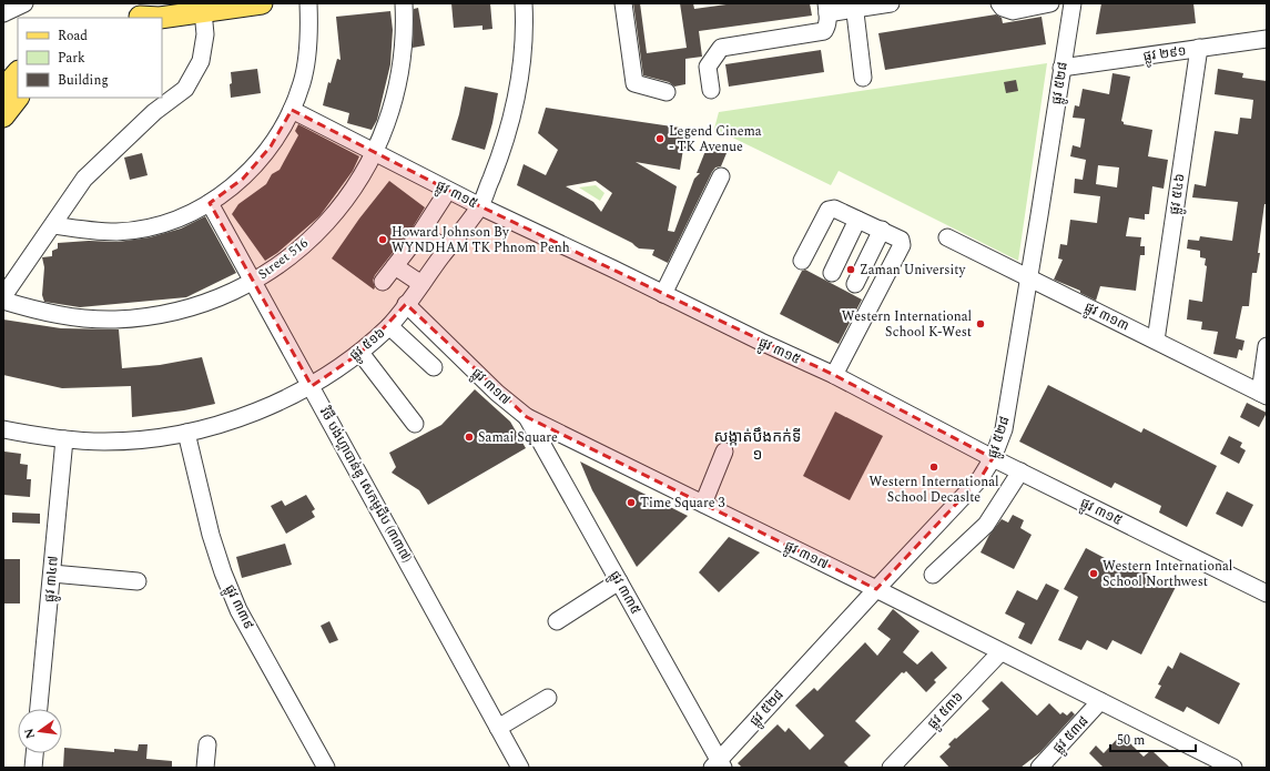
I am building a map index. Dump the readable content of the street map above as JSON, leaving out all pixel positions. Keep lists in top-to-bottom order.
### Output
{
  "streets": {
    "street": [
      "ផ្លូវ ២៩១",
      "ផ្លូវ ៥២៨",
      "ផ្លូវ ៣១៥",
      "ផ្លូវ ៥៤៦",
      "Street 516",
      "ផ្លូវ ៣១៣",
      "ផ្លូវ ៥១៦",
      "ផ្លូវ ៣១៧",
      "វិថី បង់ហ្គាបាន់ឌូ សេកមូជីប (៣៣៧)",
      "ផ្លូវ ៣៤៧",
      "ផ្លូវ ៣៣៥",
      "ផ្លូវ ៣៣៩",
      "ផ្លូវ ៥៣៦",
      "ផ្លូវ ៥៣៨"
    ]
  },
  "crossings": [
    ["ផ្លូវ ២៩១", "ផ្លូវ ៥២៨"],
    ["ផ្លូវ ២៩១", "ផ្លូវ ៥៤៦"],
    ["ផ្លូវ ៥២៨", "ផ្លូវ ៣១៥"],
    ["ផ្លូវ ៥២៨", "ផ្លូវ ៣១៣"],
    ["ផ្លូវ ៥២៨", "ផ្លូវ ៣១៧"],
    ["ផ្លូវ ៥២៨", "ផ្លូវ ៣៣៥"],
    ["ផ្លូវ ៣១៥", "Street 516"],
    ["ផ្លូវ ៣១៥", "ផ្លូវ ៥១៦"],
    ["ផ្លូវ ៥៤៦", "ផ្លូវ ៣១៣"],
    ["Street 516", "វិថី បង់ហ្គាបាន់ឌូ សេកមូជីប (៣៣៧)"],
    ["ផ្លូវ ៥១៦", "ផ្លូវ ៣១៧"],
    ["ផ្លូវ ៥១៦", "វិថី បង់ហ្គាបាន់ឌូ សេកមូជីប (៣៣៧)"],
    ["ផ្លូវ ៥១៦", "ផ្លូវ ៣៤៧"],
    ["ផ្លូវ ៥១៦", "ផ្លូវ ៣៣៩"],
    ["ផ្លូវ ៣១៧", "ផ្លូវ ៣៣៥"],
    ["ផ្លូវ ៣១៧", "ផ្លូវ ៥៣៦"],
    ["ផ្លូវ ៣១៧", "ផ្លូវ ៥៣៨"]
  ],
  "districts": ["សង្កាត់បឹងកក់ទី ១"],
  "places": [
    "Legend Cinema - TK Avenue",
    "Howard Johnson By WYNDHAM TK Phnom Penh",
    "Zaman University",
    "Western International School K-West",
    "Samai Square",
    "Western International School Decaslte",
    "Time Square 3",
    "Western International School Northwest"
  ],
  "legend": ["Road", "Park", "Building"],
  "scale_bar": "50 m",
  "north": "left"
}
